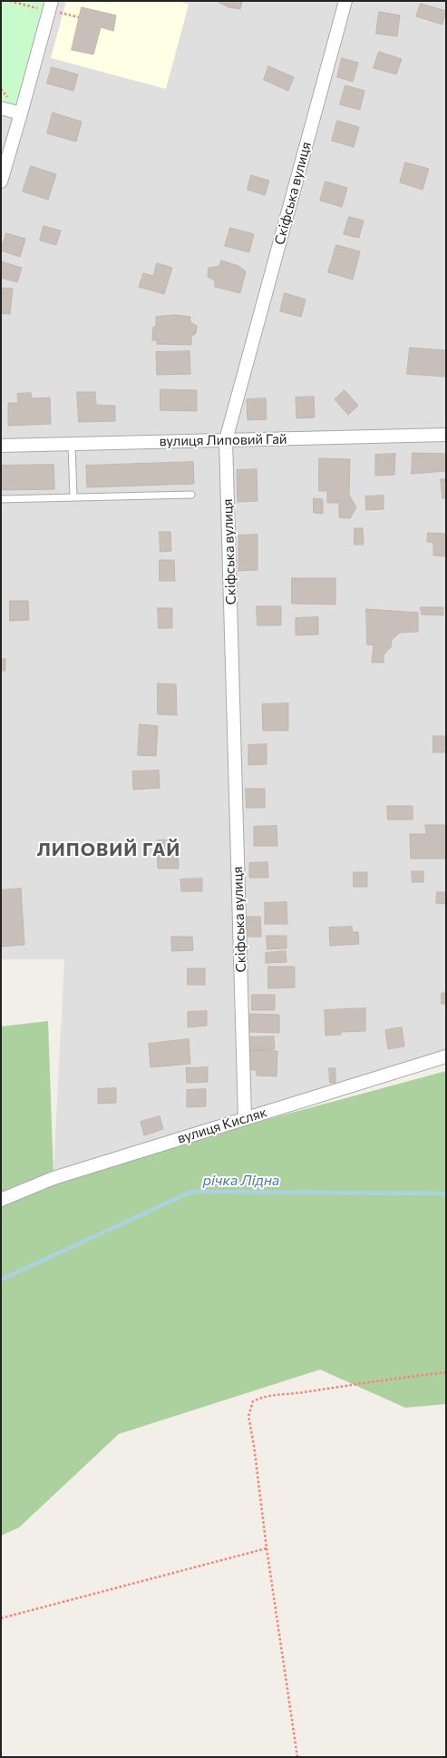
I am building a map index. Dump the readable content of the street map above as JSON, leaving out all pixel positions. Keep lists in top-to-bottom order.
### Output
{
  "streets": {
    "street": ["Скіфська вулиця", "вулиця Липовий Гай", "вулиця Кисляк"]
  },
  "crossings": [
    ["Скіфська вулиця", "вулиця Липовий Гай"],
    ["Скіфська вулиця", "вулиця Кисляк"]
  ],
  "districts": ["ЛИПОВИЙ ГАЙ"],
  "water": ["річка Лідна"]
}
